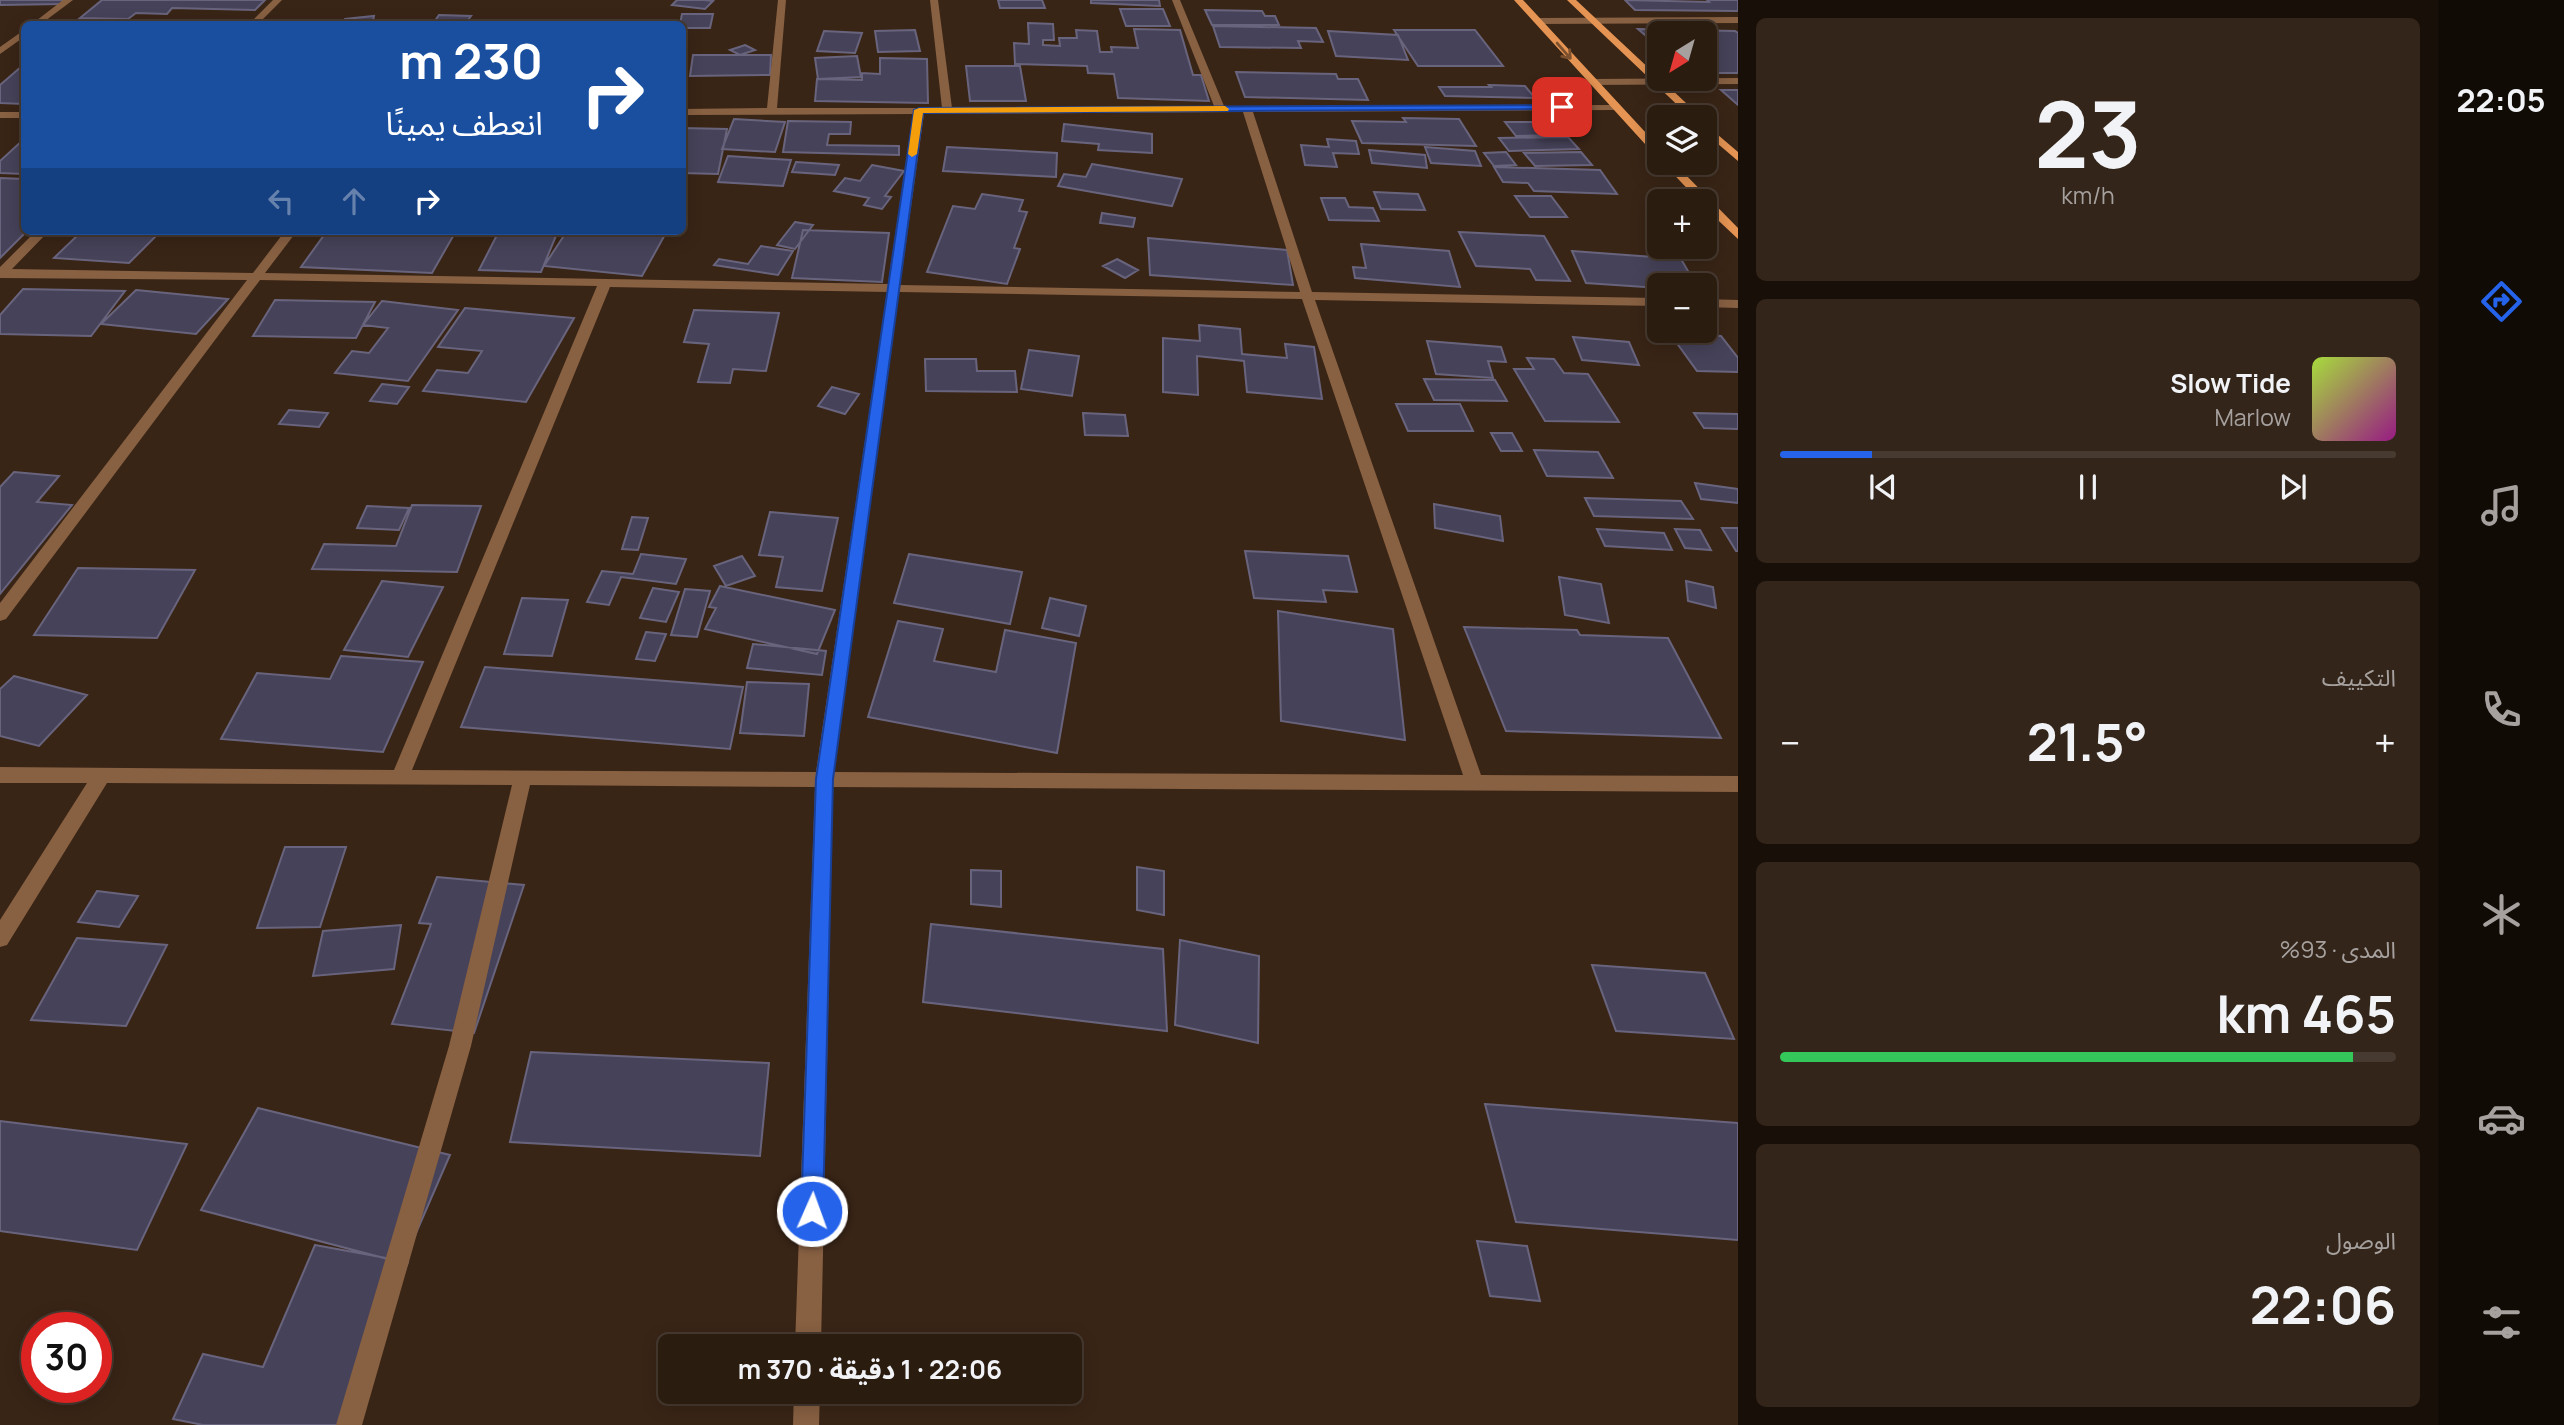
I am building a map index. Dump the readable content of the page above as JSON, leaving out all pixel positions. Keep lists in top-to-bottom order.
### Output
{
  "north": "bottom left",
  "page": {
    "tabs": "22:05",
    "tile": [
      ["23", "km/h"],
      "التكييف",
      ["المدى · 93%", "465 km"],
      ["الوصول", "22:06"]
    ],
    "map_buttons": ["+", "−"],
    "turn": ["230 m", "انعطف يمينًا"],
    "song": ["Slow Tide", "Marlow"],
    "heat": ["−", "21.5°", "+"],
    "limit": "30",
    "trip": "22:06 · 1 دقيقة · 370 m"
  }
}
